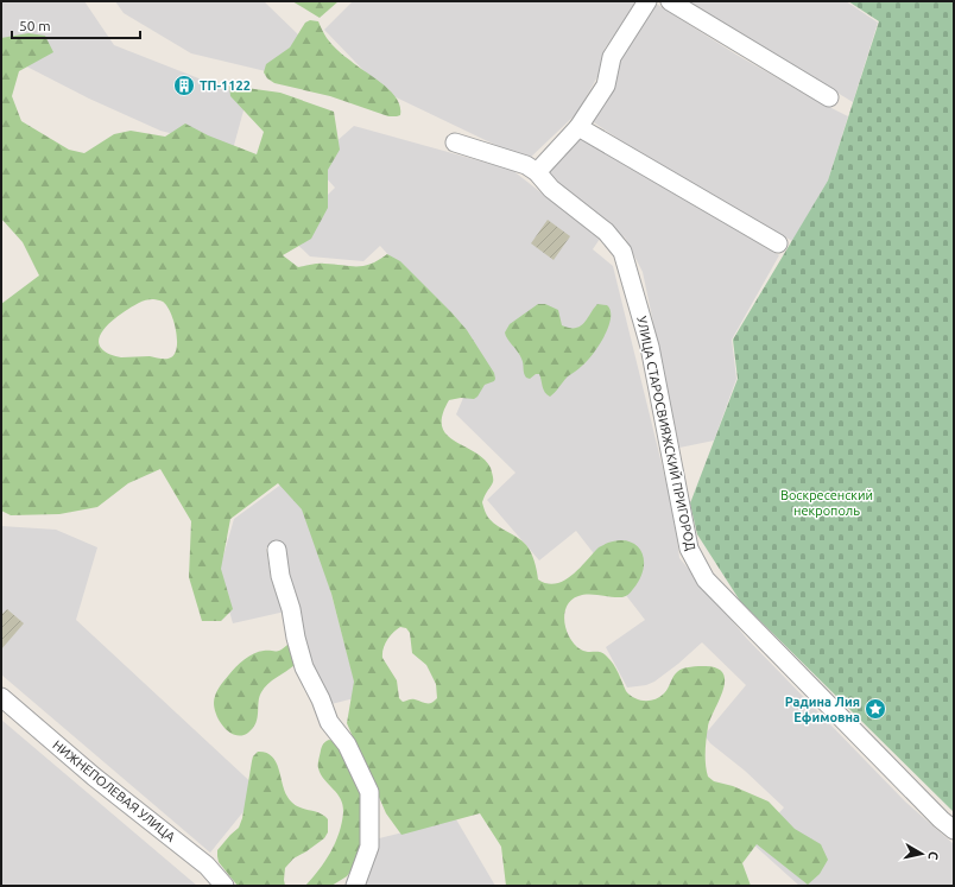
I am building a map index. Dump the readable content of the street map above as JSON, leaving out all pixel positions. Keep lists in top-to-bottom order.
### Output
{
  "streets": {
    "street": ["УЛИЦА СТАРОСВИЯЖСКИЙ ПРИГОРОД", "НИЖНЕПОЛЕВАЯ УЛИЦА"]
  },
  "parks": ["Воскресенский некрополь"],
  "places": {
    "building": ["ТП-1122"],
    "place": ["Радина Лия Ефимовна"]
  },
  "scale_bar": "50 m",
  "north": "right"
}
